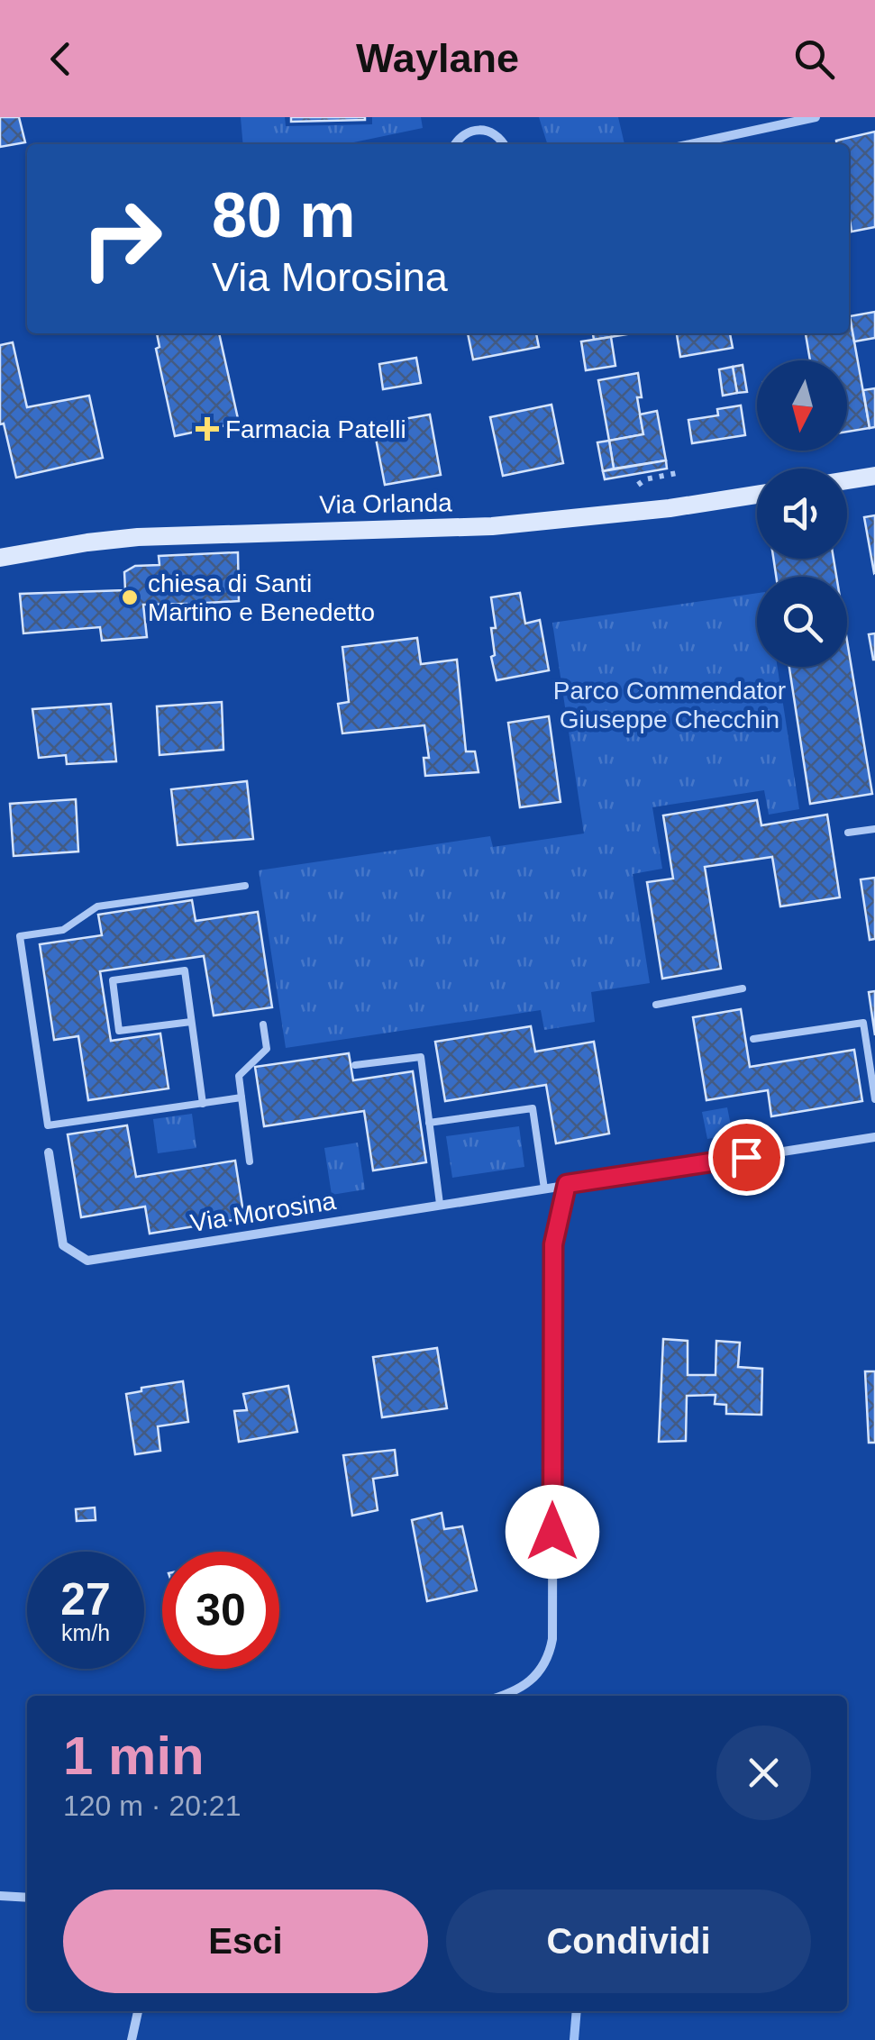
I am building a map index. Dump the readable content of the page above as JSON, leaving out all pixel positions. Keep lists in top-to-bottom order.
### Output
{
  "streets": {
    "main road": ["Via Orlanda"],
    "street": ["Via Morosina"]
  },
  "parks": ["Parco Commendator Giuseppe Checchin"],
  "places": {
    "health": ["Farmacia Patelli"],
    "other": ["chiesa di Santi Martino e Benedetto"]
  },
  "north": "bottom",
  "page": {
    "header": "Waylane",
    "turn": ["80 m", "Via Morosina"],
    "speed": "27 km/h",
    "limit": "30",
    "heading": ["1 min", "120 m · 20:21"],
    "buttons": ["Esci", "Condividi"]
  }
}
